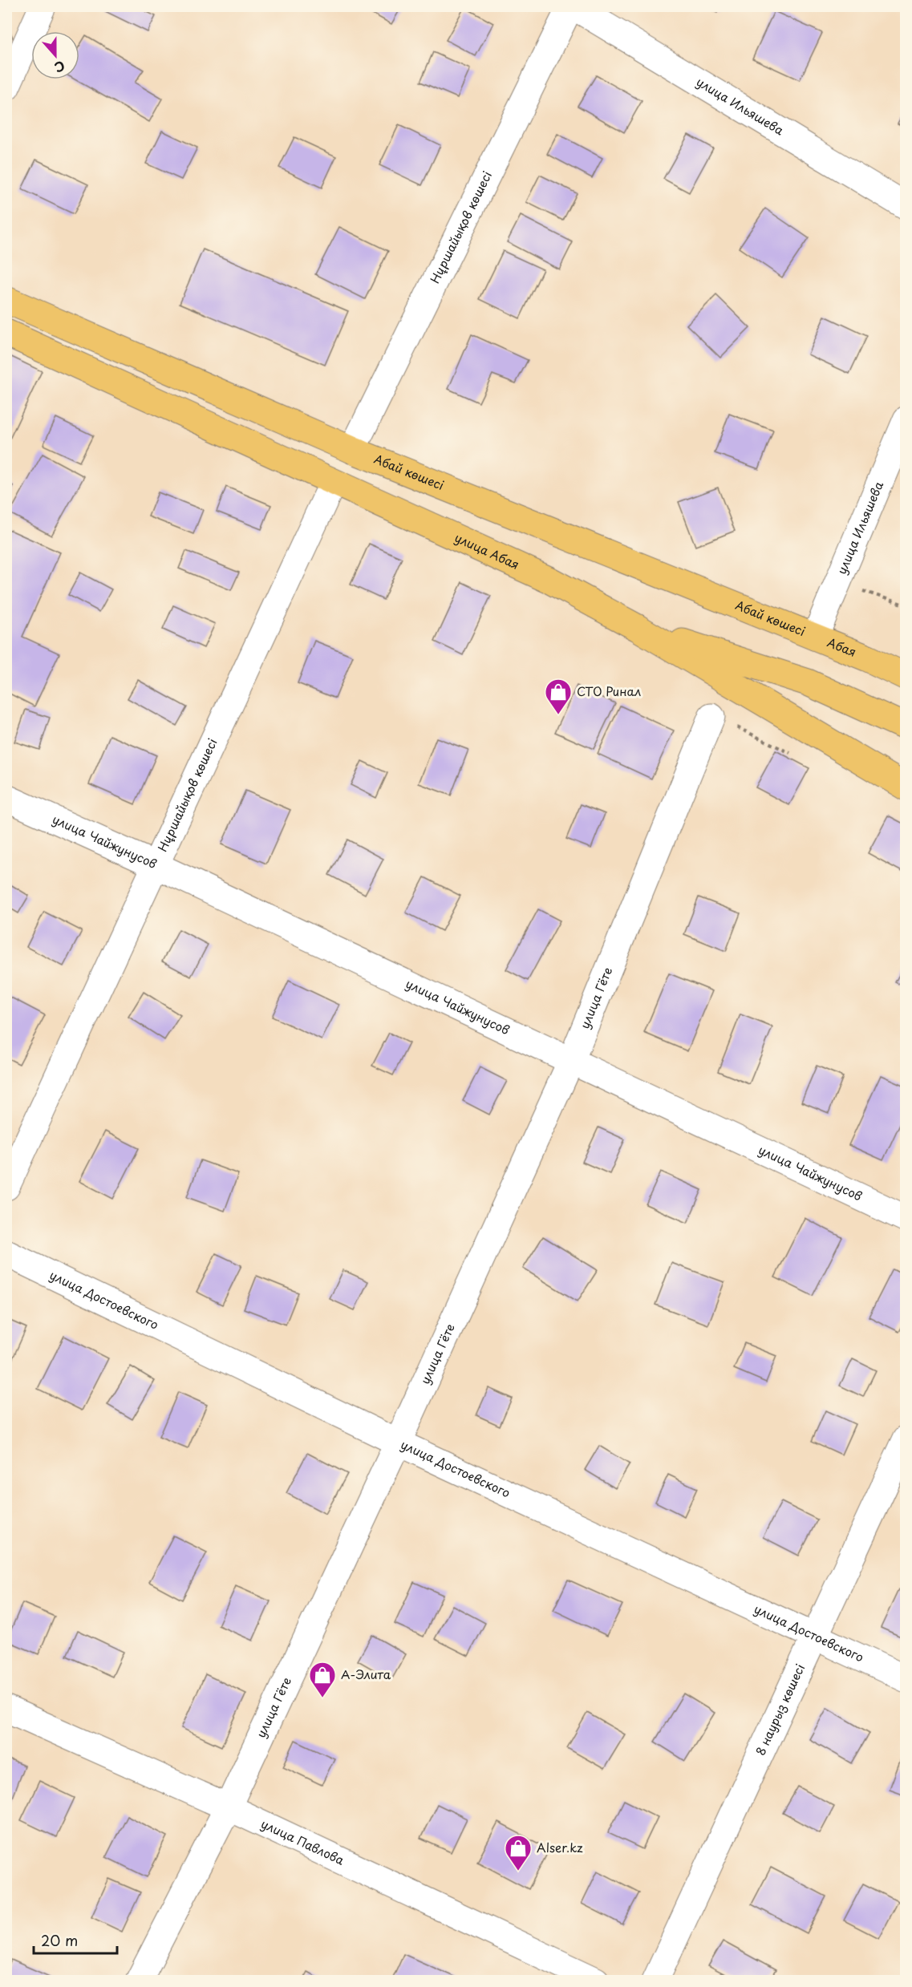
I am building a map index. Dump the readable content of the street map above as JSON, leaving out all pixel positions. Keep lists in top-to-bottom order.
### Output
{
  "streets": {
    "main road": ["Абай көшесі", "улица Абая", "Абая"],
    "street": [
      "улица Ильяшева",
      "Нұршайықов көшесі",
      "улица Чайжунусов",
      "улица Гёте",
      "улица Достоевского",
      "8 наурыз көшесі",
      "улица Павлова"
    ]
  },
  "crossings": [
    ["улица Ильяшева", "Нұршайықов көшесі"],
    ["улица Ильяшева", "Абай көшесі"],
    ["улица Ильяшева", "Абая"],
    ["Нұршайықов көшесі", "Абай көшесі"],
    ["Нұршайықов көшесі", "улица Абая"],
    ["Нұршайықов көшесі", "улица Чайжунусов"],
    ["Абай көшесі", "Абая"],
    ["улица Чайжунусов", "улица Гёте"],
    ["улица Гёте", "улица Достоевского"],
    ["улица Гёте", "улица Павлова"],
    ["улица Достоевского", "8 наурыз көшесі"]
  ],
  "places": {
    "shop": ["СТО Ринал", "А-Элита", "Alser.kz"]
  },
  "scale_bar": "20 m",
  "north": "bottom"
}
